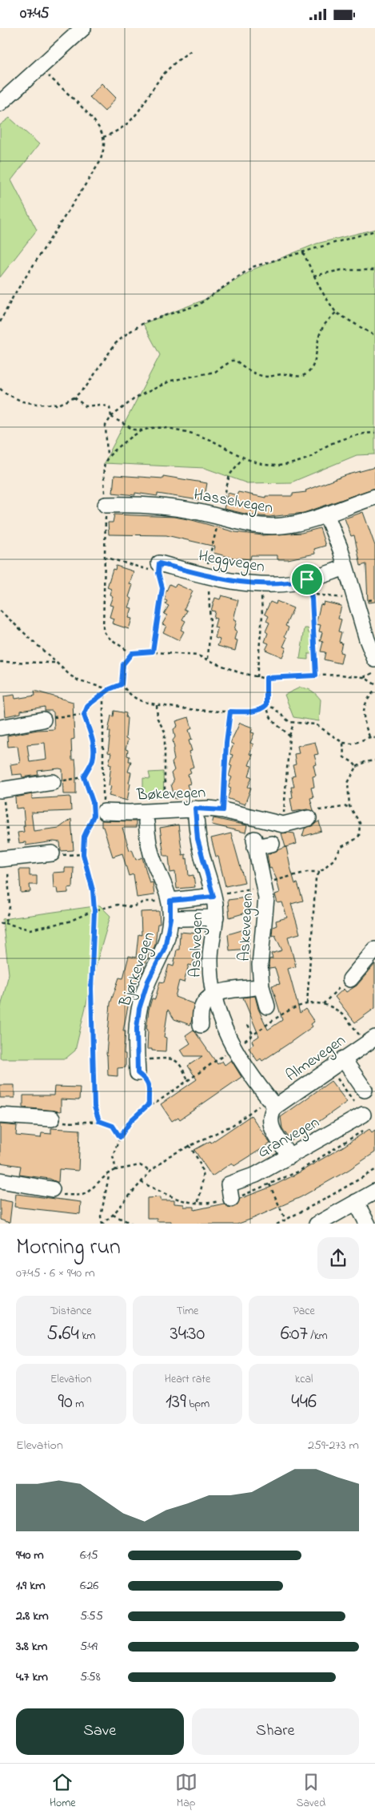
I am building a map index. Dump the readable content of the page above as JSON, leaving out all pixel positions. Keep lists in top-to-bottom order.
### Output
{
  "streets": {
    "street": [
      "Hasselvegen",
      "Heggvegen",
      "Bøkevegen",
      "Askevegen",
      "Asalvegen",
      "Bjørkevegen",
      "Almevegen",
      "Granvegen"
    ]
  },
  "crossings": [
    ["Bøkevegen", "Asalvegen"],
    ["Asalvegen", "Almevegen"]
  ],
  "page": {
    "status": "07:45",
    "heading": ["Morning run", "07:45 · 6 × 940 m"],
    "stats": [
      ["Distance", "5.64 km"],
      ["Time", "34:30"],
      ["Pace", "6:07 /km"],
      ["Elevation", "90 m"],
      ["Heart rate", "139 bpm"],
      ["kcal", "446"]
    ],
    "chart": ["Elevation", "259–273 m"],
    "list": [
      {
        "name": "940 m",
        "note": "6:15"
      },
      {
        "name": "1.9 km",
        "note": "6:26"
      },
      {
        "name": "2.8 km",
        "note": "5:55"
      },
      {
        "name": "3.8 km",
        "note": "5:49"
      },
      {
        "name": "4.7 km",
        "note": "5:58"
      }
    ],
    "buttons": ["Save", "Share"],
    "tabs": ["Home", "Map", "Saved"]
  }
}
